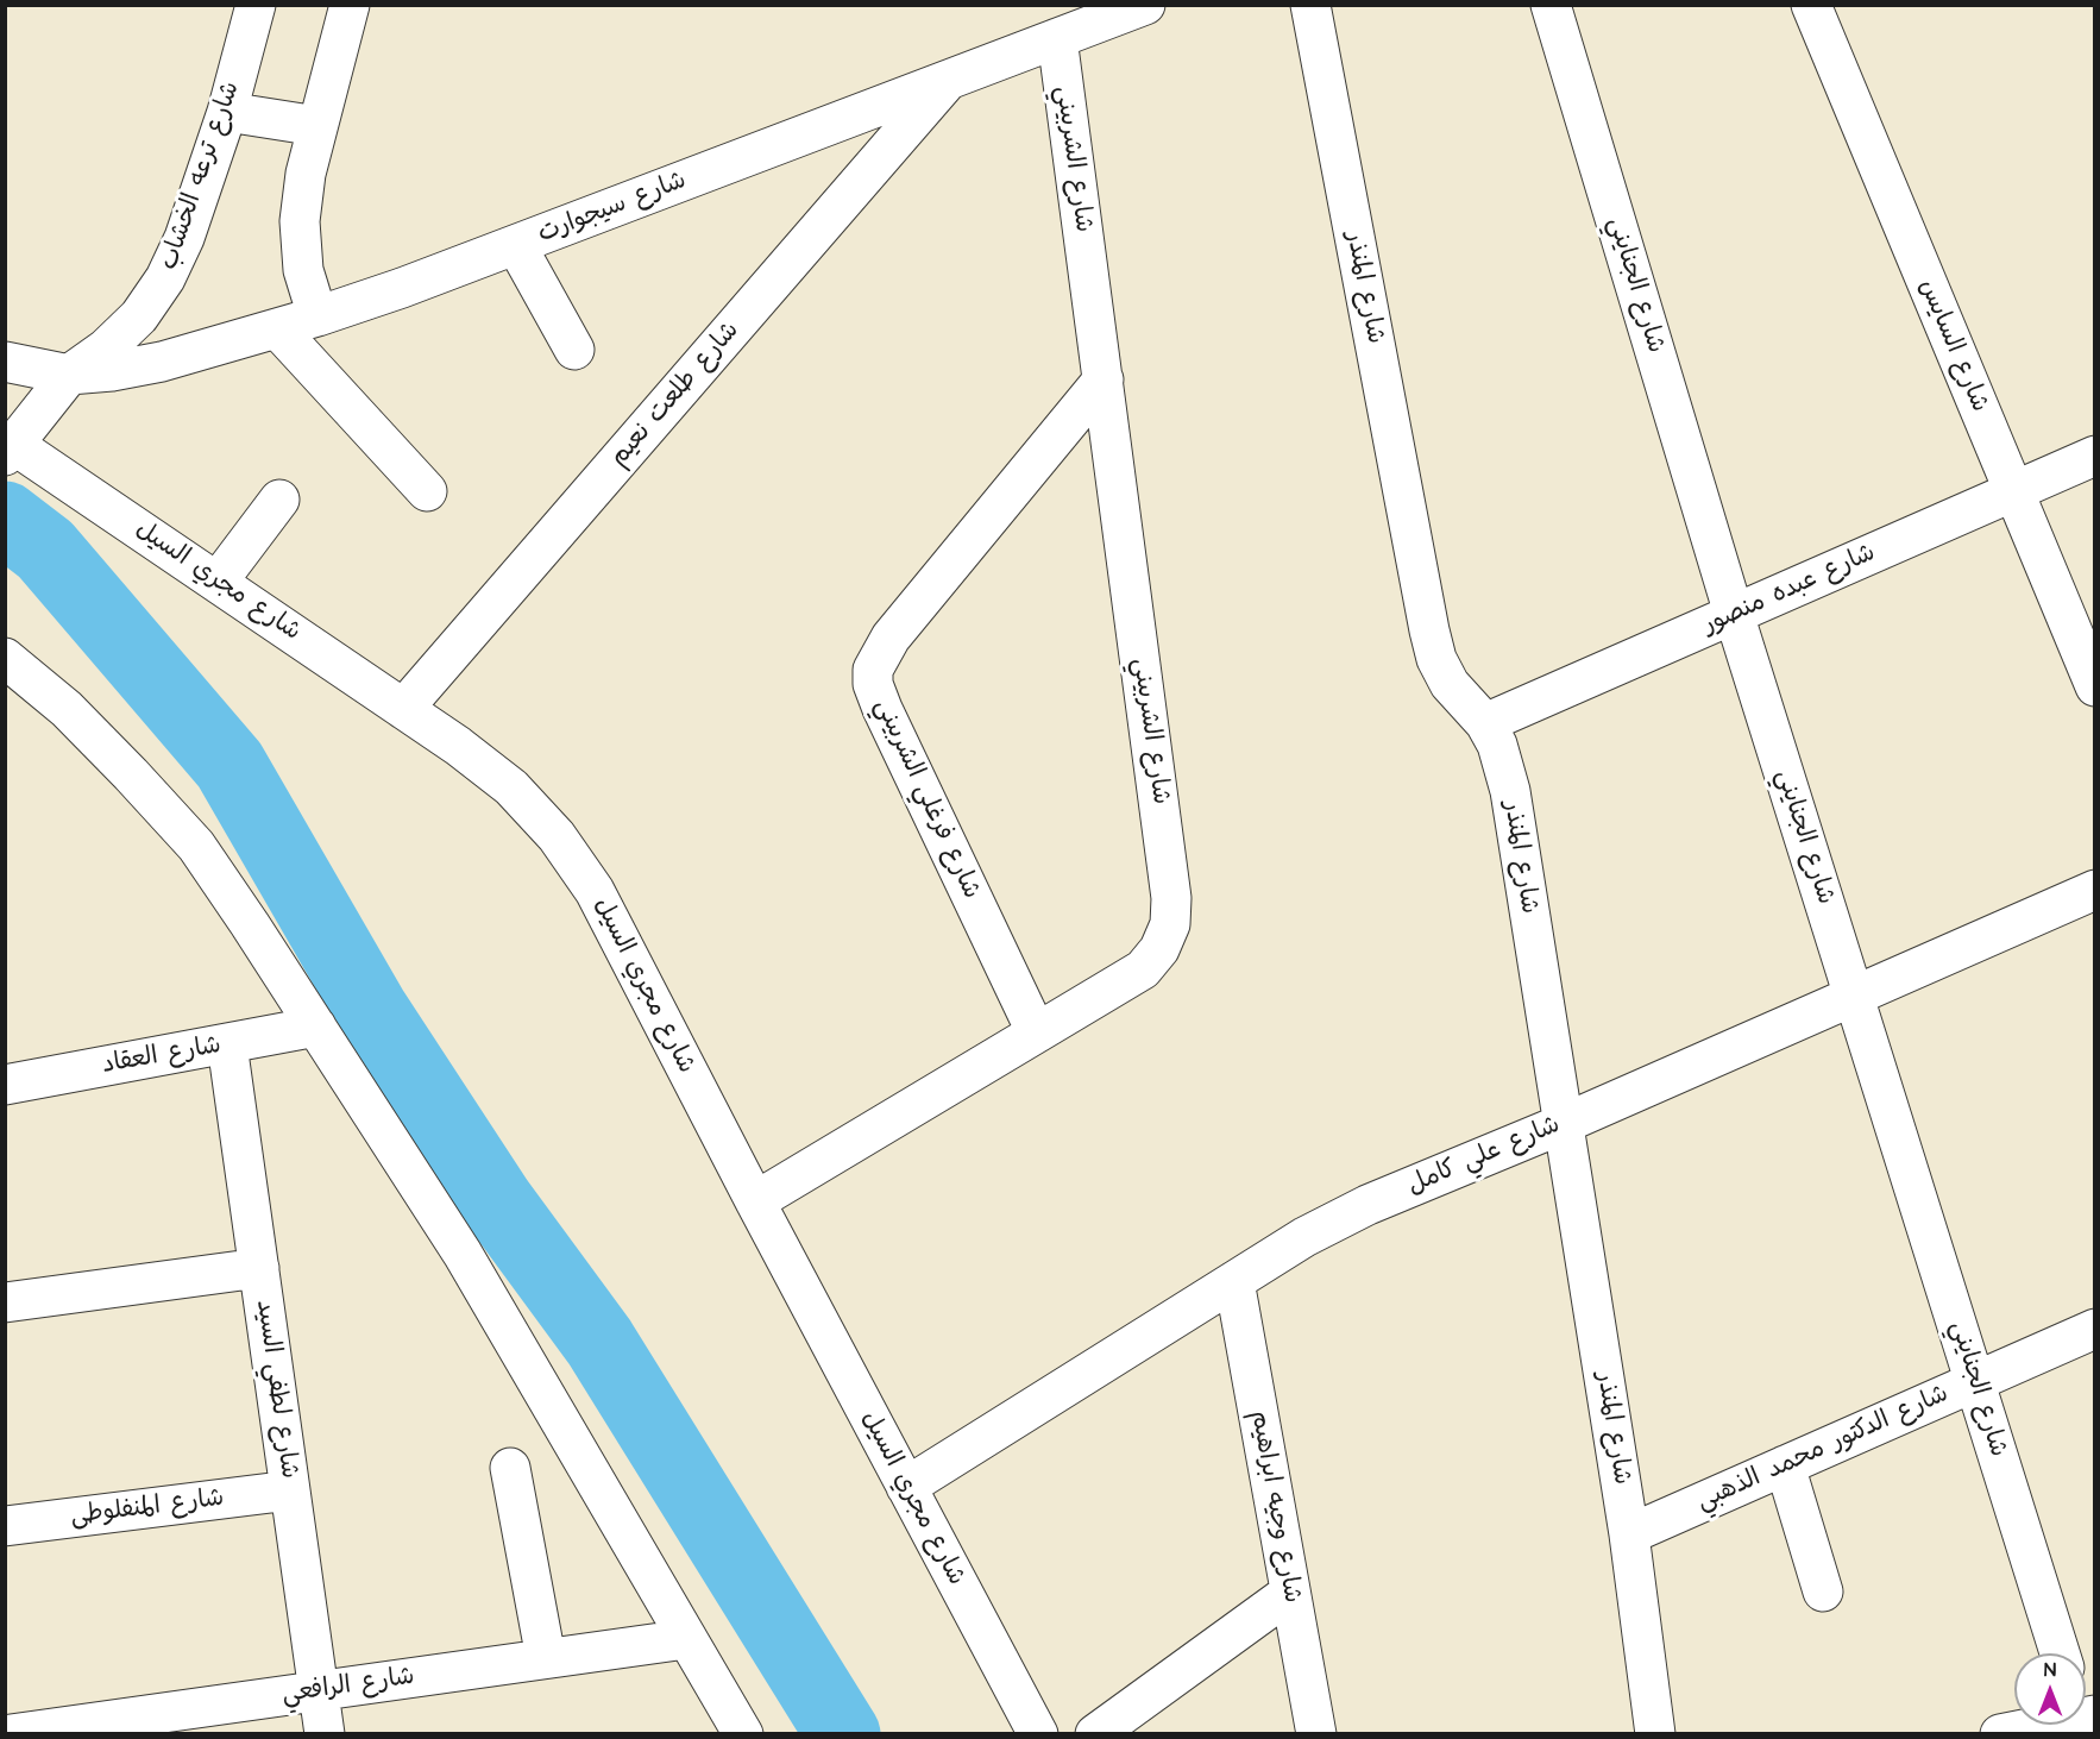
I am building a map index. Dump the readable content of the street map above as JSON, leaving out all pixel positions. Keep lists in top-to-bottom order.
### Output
{
  "streets": {
    "street": [
      "شارع الشربيني",
      "شارع ترعه الخشاب",
      "شارع سيجوارت",
      "شارع الجنايني",
      "شارع المنذر",
      "شارع السايس",
      "شارع طلعت نعيم",
      "شارع مجري السيل",
      "شارع عبده منصور",
      "شارع فرغلي الشربيني",
      "شارع العقاد",
      "شارع علي كامل",
      "شارع لطفي السيد",
      "شارع الدكتور محمد الذهبي",
      "شارع وجيه ابراهيم",
      "شارع المنفلوطى",
      "شارع الرافعي"
    ]
  },
  "crossings": [
    ["شارع الشربيني", "شارع سيجوارت"],
    ["شارع الشربيني", "شارع مجري السيل"],
    ["شارع الشربيني", "شارع فرغلي الشربيني"],
    ["شارع ترعه الخشاب", "شارع سيجوارت"],
    ["شارع ترعه الخشاب", "شارع مجري السيل"],
    ["شارع سيجوارت", "شارع طلعت نعيم"],
    ["شارع الجنايني", "شارع عبده منصور"],
    ["شارع الجنايني", "شارع علي كامل"],
    ["شارع الجنايني", "شارع الدكتور محمد الذهبي"],
    ["شارع المنذر", "شارع عبده منصور"],
    ["شارع المنذر", "شارع علي كامل"],
    ["شارع المنذر", "شارع الدكتور محمد الذهبي"],
    ["شارع السايس", "شارع عبده منصور"],
    ["شارع طلعت نعيم", "شارع مجري السيل"],
    ["شارع مجري السيل", "شارع علي كامل"],
    ["شارع العقاد", "شارع لطفي السيد"],
    ["شارع علي كامل", "شارع وجيه ابراهيم"],
    ["شارع لطفي السيد", "شارع المنفلوطى"],
    ["شارع لطفي السيد", "شارع الرافعي"]
  ],
  "north": "top"
}
